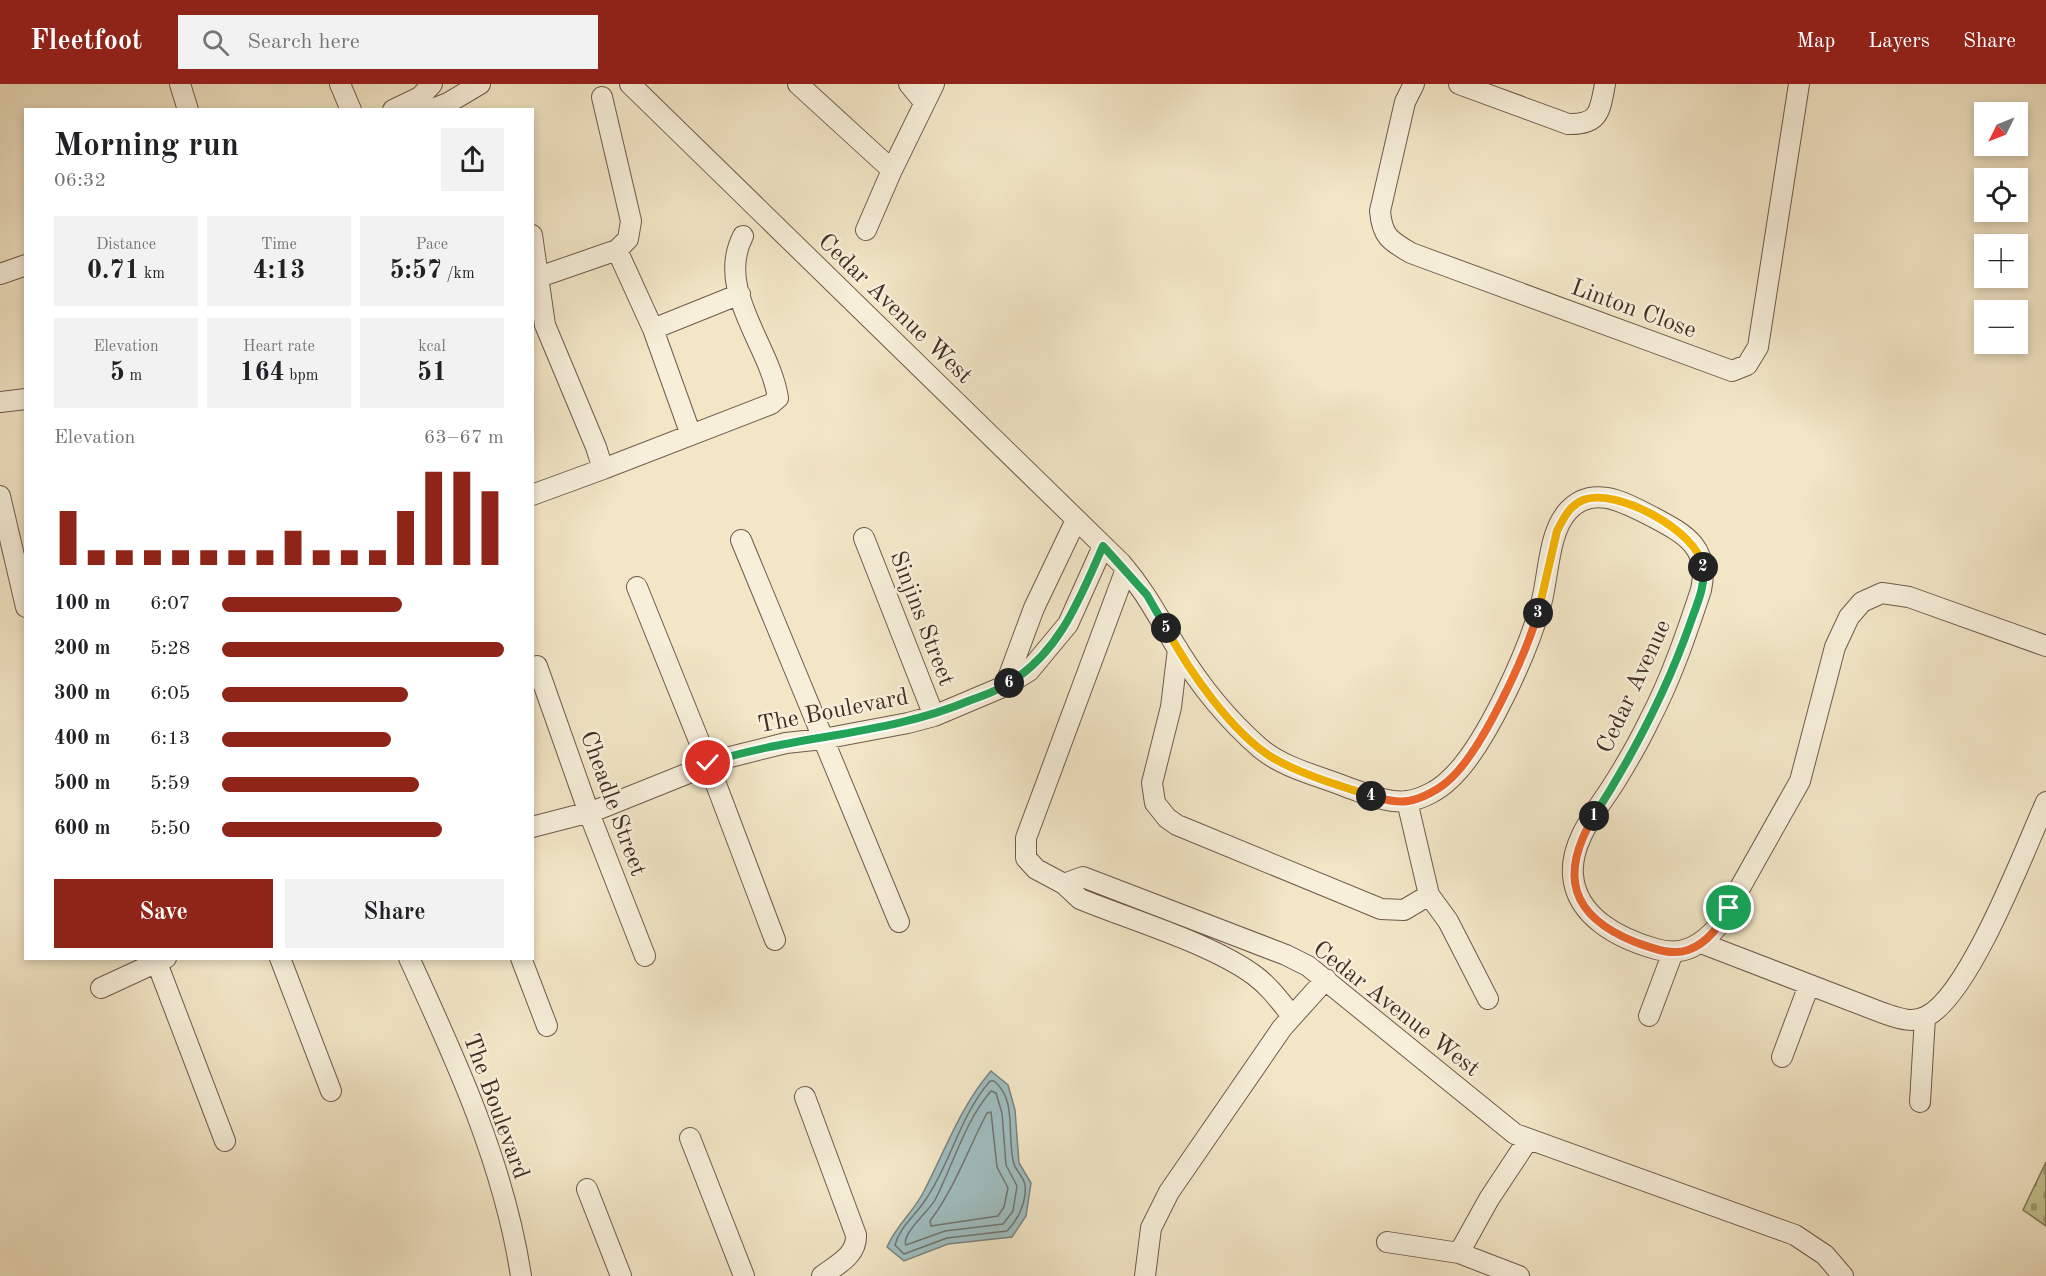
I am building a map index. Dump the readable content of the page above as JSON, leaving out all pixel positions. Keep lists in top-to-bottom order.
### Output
{
  "streets": {
    "street": [
      "Cedar Avenue West",
      "Linton Close",
      "Sinjins Street",
      "Cedar Avenue",
      "The Boulevard",
      "Cheadle Street"
    ]
  },
  "crossings": [
    ["Cedar Avenue West", "The Boulevard"],
    ["Sinjins Street", "The Boulevard"],
    ["The Boulevard", "Cheadle Street"]
  ],
  "north": "bottom left",
  "page": {
    "header": "Fleetfoot",
    "search": "Search here",
    "nav": ["Map", "Layers", "Share"],
    "map_buttons": ["+", "−"],
    "heading": ["Morning run", "06:32"],
    "stats": [
      ["Distance", "0.71 km"],
      ["Time", "4:13"],
      ["Pace", "5:57 /km"],
      ["Elevation", "5 m"],
      ["Heart rate", "164 bpm"],
      ["kcal", "51"]
    ],
    "chart": ["Elevation", "63–67 m"],
    "pins": [
      "2",
      "3",
      "5",
      "6",
      "4",
      "1"
    ],
    "list": [
      {
        "name": "100 m",
        "note": "6:07"
      },
      {
        "name": "200 m",
        "note": "5:28"
      },
      {
        "name": "300 m",
        "note": "6:05"
      },
      {
        "name": "400 m",
        "note": "6:13"
      },
      {
        "name": "500 m",
        "note": "5:59"
      },
      {
        "name": "600 m",
        "note": "5:50"
      }
    ],
    "buttons": ["Save", "Share"]
  }
}
